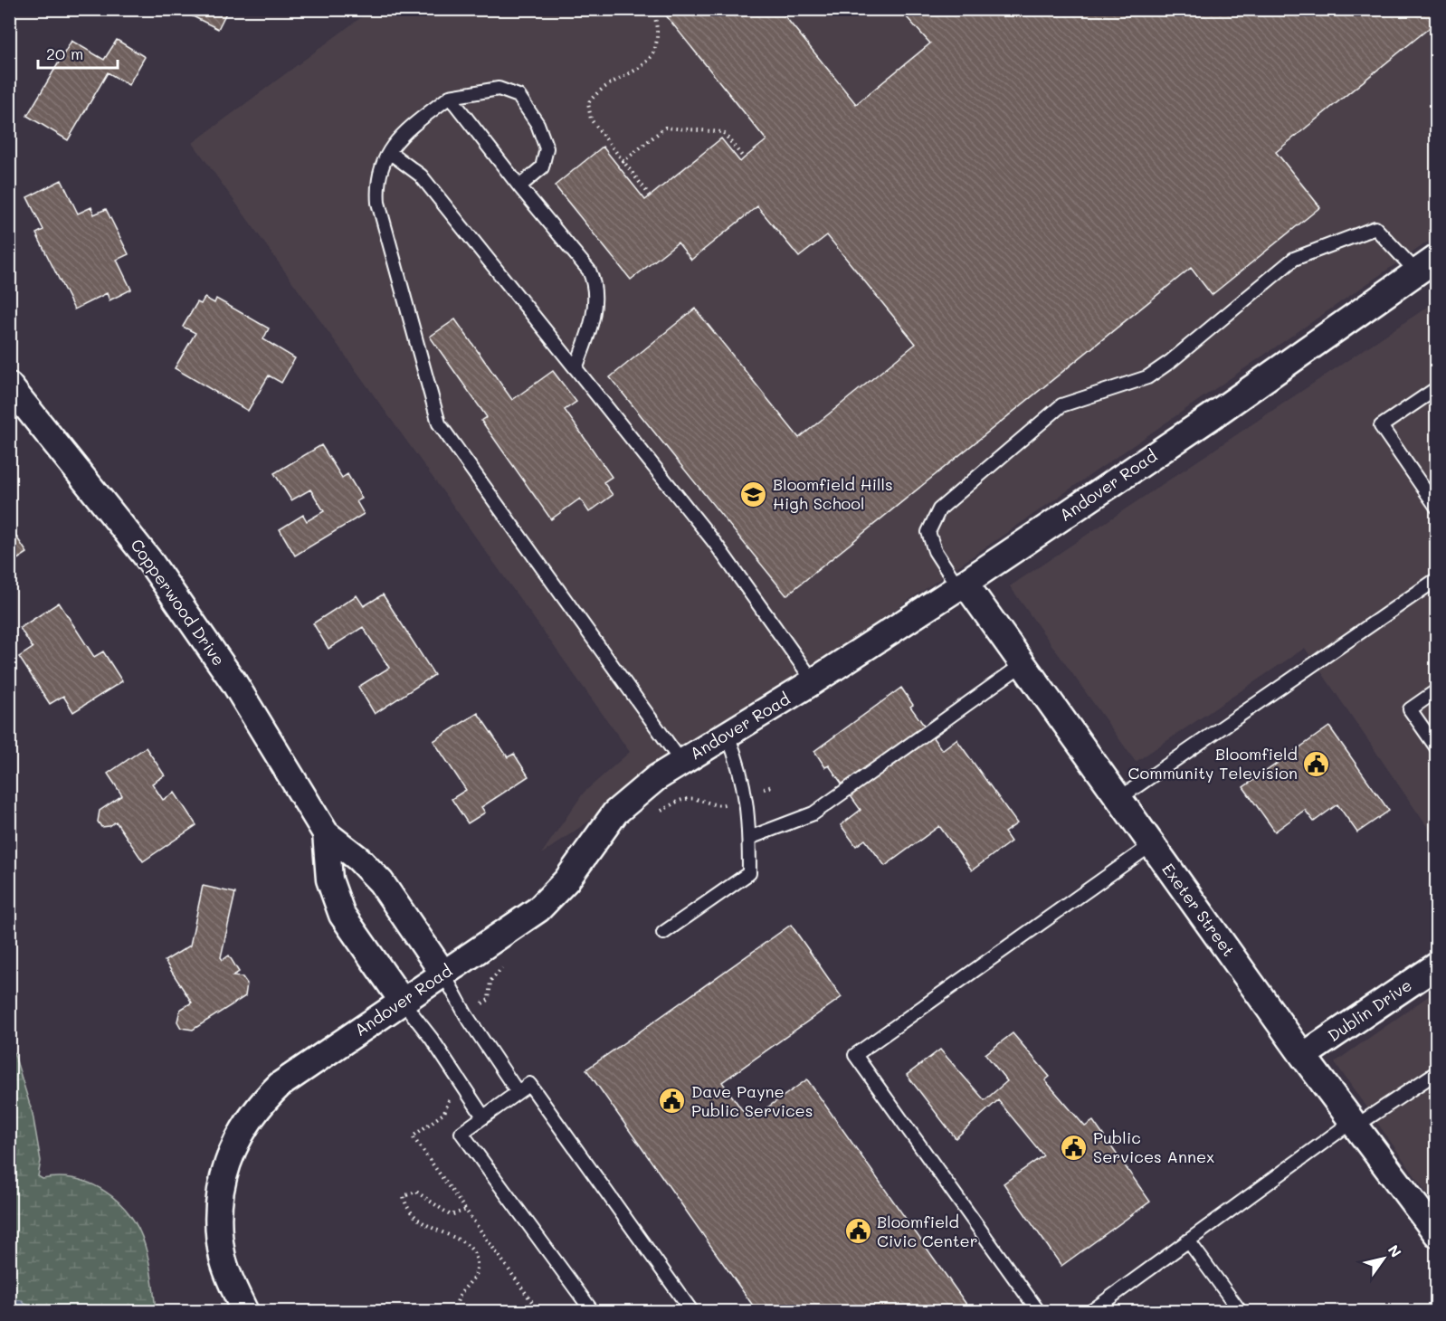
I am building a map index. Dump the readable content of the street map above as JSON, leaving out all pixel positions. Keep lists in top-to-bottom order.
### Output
{
  "streets": {
    "street": [
      "Andover Road",
      "Copperwood Drive",
      "Exeter Street",
      "Dublin Drive"
    ]
  },
  "crossings": [
    ["Andover Road", "Copperwood Drive"],
    ["Andover Road", "Exeter Street"],
    ["Exeter Street", "Dublin Drive"]
  ],
  "places": {
    "school or university": ["Bloomfield Hills High School"],
    "public building": [
      "Bloomfield Community Television",
      "Dave Payne Public Services",
      "Public Services Annex",
      "Bloomfield Civic Center"
    ]
  },
  "scale_bar": "20 m",
  "north": "top right"
}
